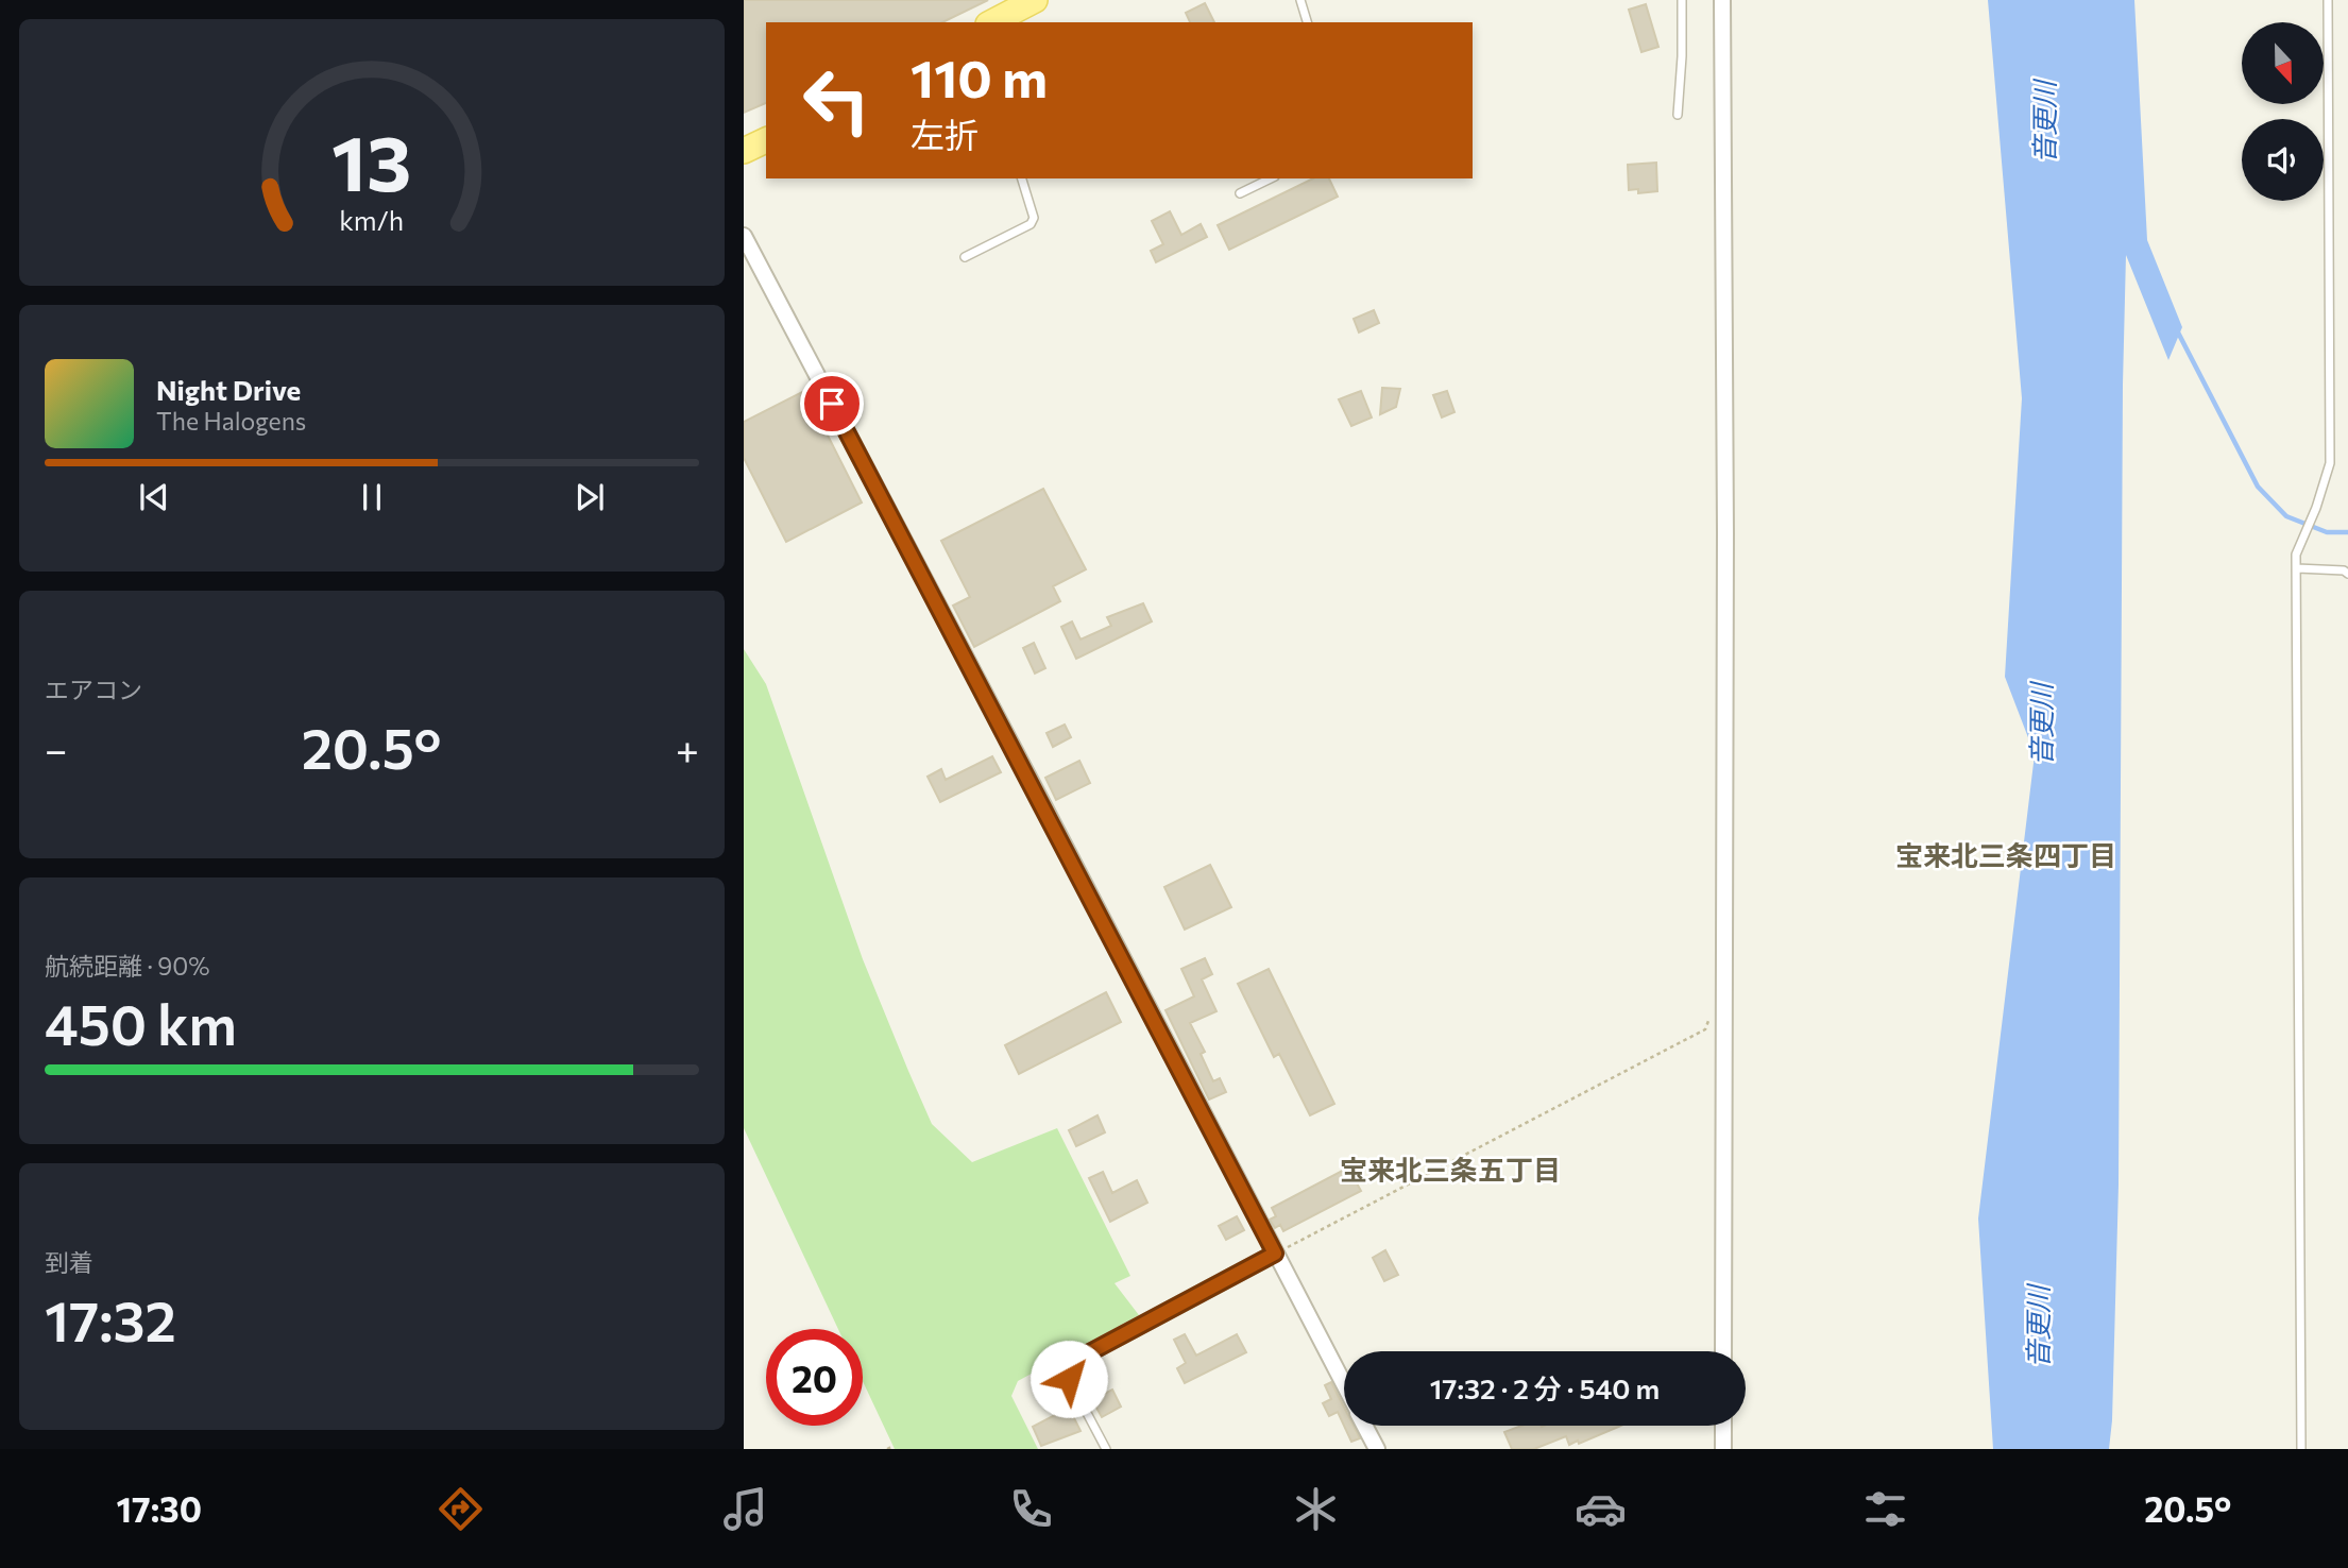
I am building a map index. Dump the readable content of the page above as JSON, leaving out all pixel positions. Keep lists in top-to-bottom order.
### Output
{
  "districts": ["宝来北三条四丁目", "宝来北三条五丁目"],
  "water": ["音更川"],
  "north": "bottom",
  "page": {
    "turn": ["110 m", "左折"],
    "song": ["Night Drive", "The Halogens"],
    "tile": [
      "エアコン",
      ["航続距離 · 90%", "450 km"],
      ["到着", "17:32"]
    ],
    "heat": ["−", "20.5°", "+"],
    "limit": "20",
    "trip": "17:32 · 2 分 · 540 m",
    "tabs": ["17:30", "20.5°"],
    "gauge": ["13", "km/h"]
  }
}
